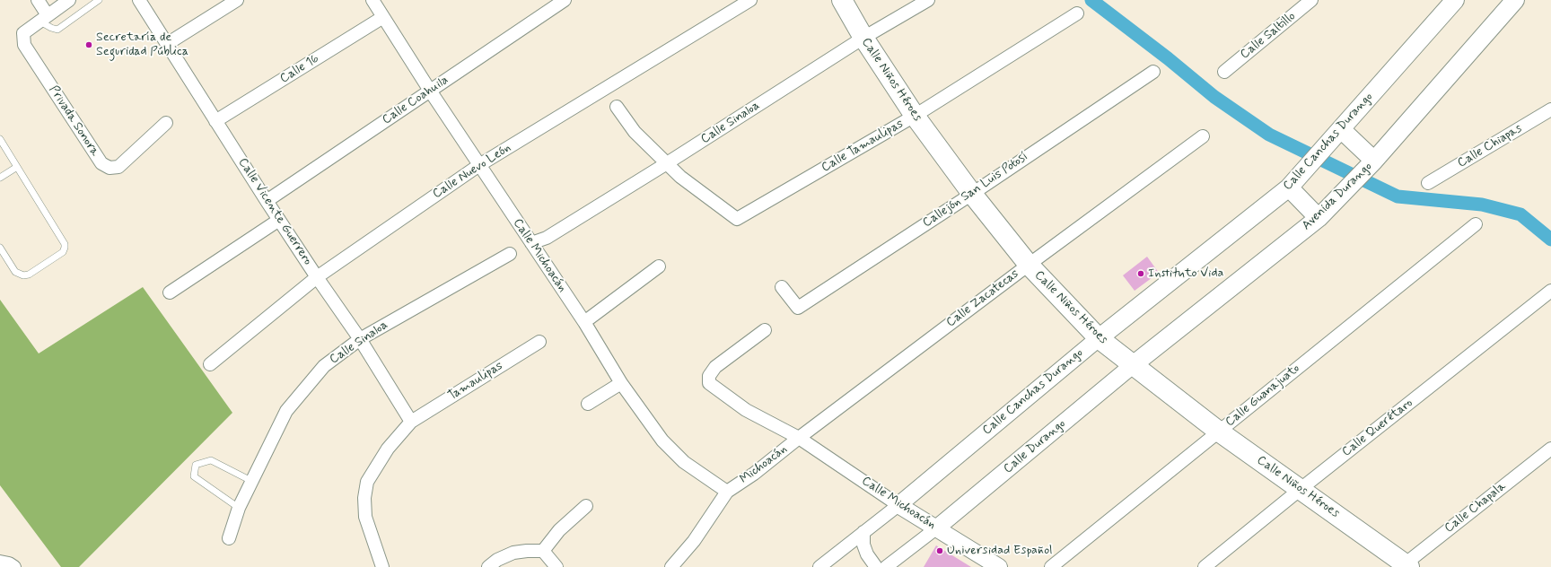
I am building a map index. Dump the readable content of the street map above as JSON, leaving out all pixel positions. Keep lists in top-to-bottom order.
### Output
{
  "streets": {
    "main road": ["Calle Niños Héroes", "Calle Canchas Durango", "Avenida Durango"],
    "street": [
      "Calle Saltillo",
      "Calle 16",
      "Calle Coahuila",
      "Privada Sonora",
      "Calle Sinaloa",
      "Calle Tamaulipas",
      "Calle Chiapas",
      "Calle Nuevo León",
      "Callejón San Luis Potosí",
      "Calle Vicente Guerrero",
      "Calle Michoacán",
      "Calle Zacatecas",
      "Tamaulipas",
      "Calle Guanajuato",
      "Calle Querétaro",
      "Calle Durango",
      "Michoacán",
      "Calle Chapala"
    ]
  },
  "crossings": [
    ["Calle 16", "Calle Vicente Guerrero"],
    ["Calle 16", "Calle Michoacán"],
    ["Calle Niños Héroes", "Calle Sinaloa"],
    ["Calle Niños Héroes", "Calle Canchas Durango"],
    ["Calle Niños Héroes", "Calle Tamaulipas"],
    ["Calle Niños Héroes", "Callejón San Luis Potosí"],
    ["Calle Niños Héroes", "Avenida Durango"],
    ["Calle Niños Héroes", "Calle Zacatecas"],
    ["Calle Niños Héroes", "Calle Guanajuato"],
    ["Calle Niños Héroes", "Calle Querétaro"],
    ["Calle Niños Héroes", "Calle Durango"],
    ["Calle Niños Héroes", "Calle Chapala"],
    ["Calle Coahuila", "Calle Vicente Guerrero"],
    ["Calle Coahuila", "Calle Michoacán"],
    ["Calle Sinaloa", "Calle Tamaulipas"],
    ["Calle Sinaloa", "Calle Vicente Guerrero"],
    ["Calle Sinaloa", "Calle Michoacán"],
    ["Calle Canchas Durango", "Calle Michoacán"],
    ["Calle Nuevo León", "Calle Vicente Guerrero"],
    ["Calle Nuevo León", "Calle Michoacán"],
    ["Avenida Durango", "Calle Durango"],
    ["Calle Vicente Guerrero", "Tamaulipas"],
    ["Calle Michoacán", "Calle Zacatecas"],
    ["Calle Michoacán", "Calle Durango"],
    ["Calle Michoacán", "Michoacán"],
    ["Calle Zacatecas", "Michoacán"]
  ],
  "places": ["Secretaría de Seguridad Pública", "Instituto Vida", "Universidad Español"]
}
